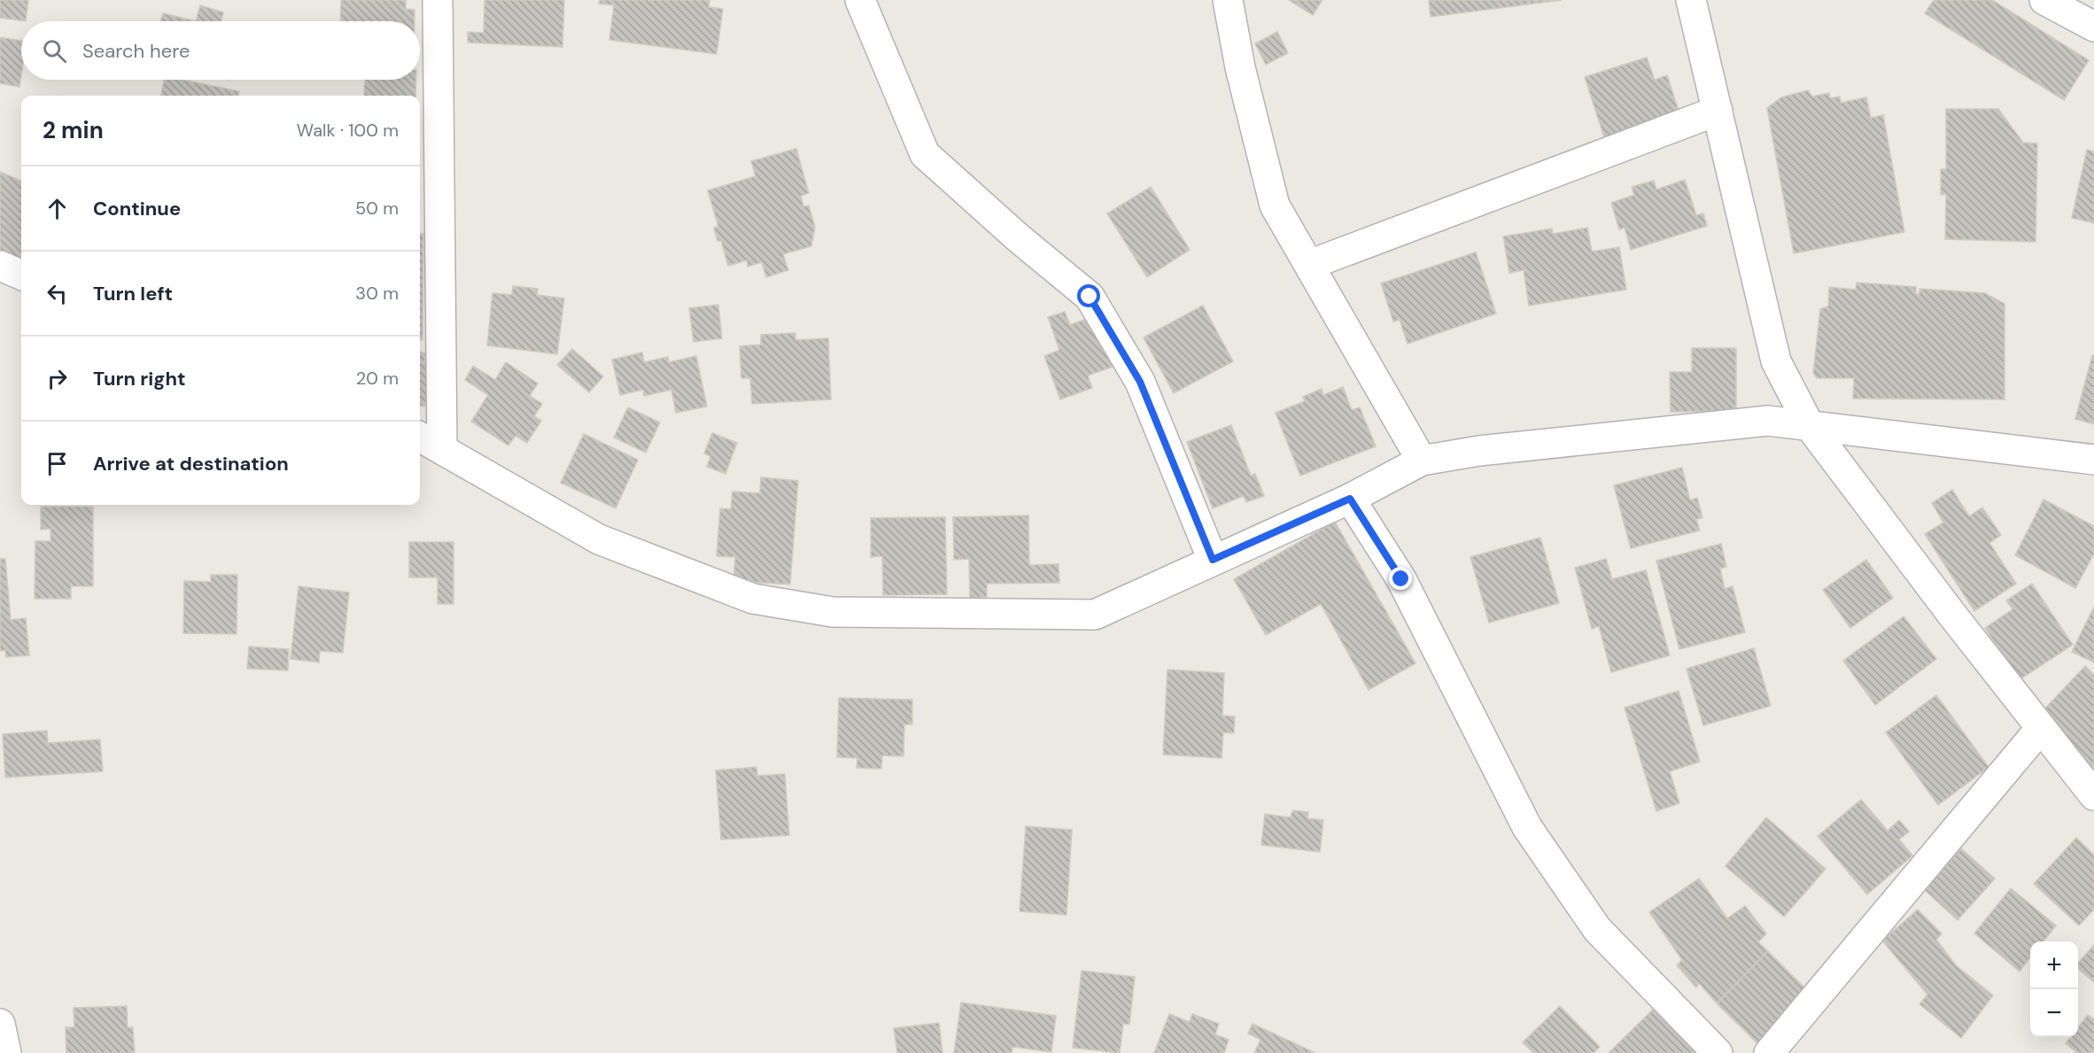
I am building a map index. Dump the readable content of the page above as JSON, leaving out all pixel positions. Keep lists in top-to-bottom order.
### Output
{
  "page": {
    "search": "Search here",
    "heading": ["2 min", "Walk · 100 m"],
    "list": [
      ["Continue", "50 m"],
      ["Turn left", "30 m"],
      ["Turn right", "20 m"],
      "Arrive at destination"
    ],
    "map_buttons": ["+", "−"]
  }
}
